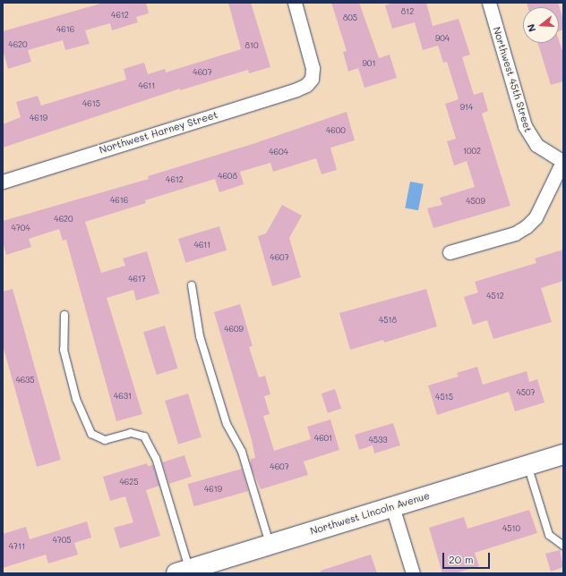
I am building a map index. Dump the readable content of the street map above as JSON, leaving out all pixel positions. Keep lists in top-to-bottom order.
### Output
{
  "streets": {
    "street": ["Northwest 45th Street", "Northwest Harney Street", "Northwest Lincoln Avenue"]
  },
  "house_numbers": [
    "812",
    "4612",
    "805",
    "4616",
    "904",
    "4620",
    "810",
    "901",
    "4607",
    "4611",
    "4615",
    "914",
    "4619",
    "4600",
    "1002",
    "4604",
    "4608",
    "4612",
    "4616",
    "4509",
    "4620",
    "4704",
    "4611",
    "4607",
    "4617",
    "4512",
    "4518",
    "4609",
    "4635",
    "4507",
    "4631",
    "4515",
    "4601",
    "4533",
    "4607",
    "4625",
    "4619",
    "4510",
    "4705",
    "4711"
  ],
  "scale_bar": "20 m",
  "north": "left"
}
